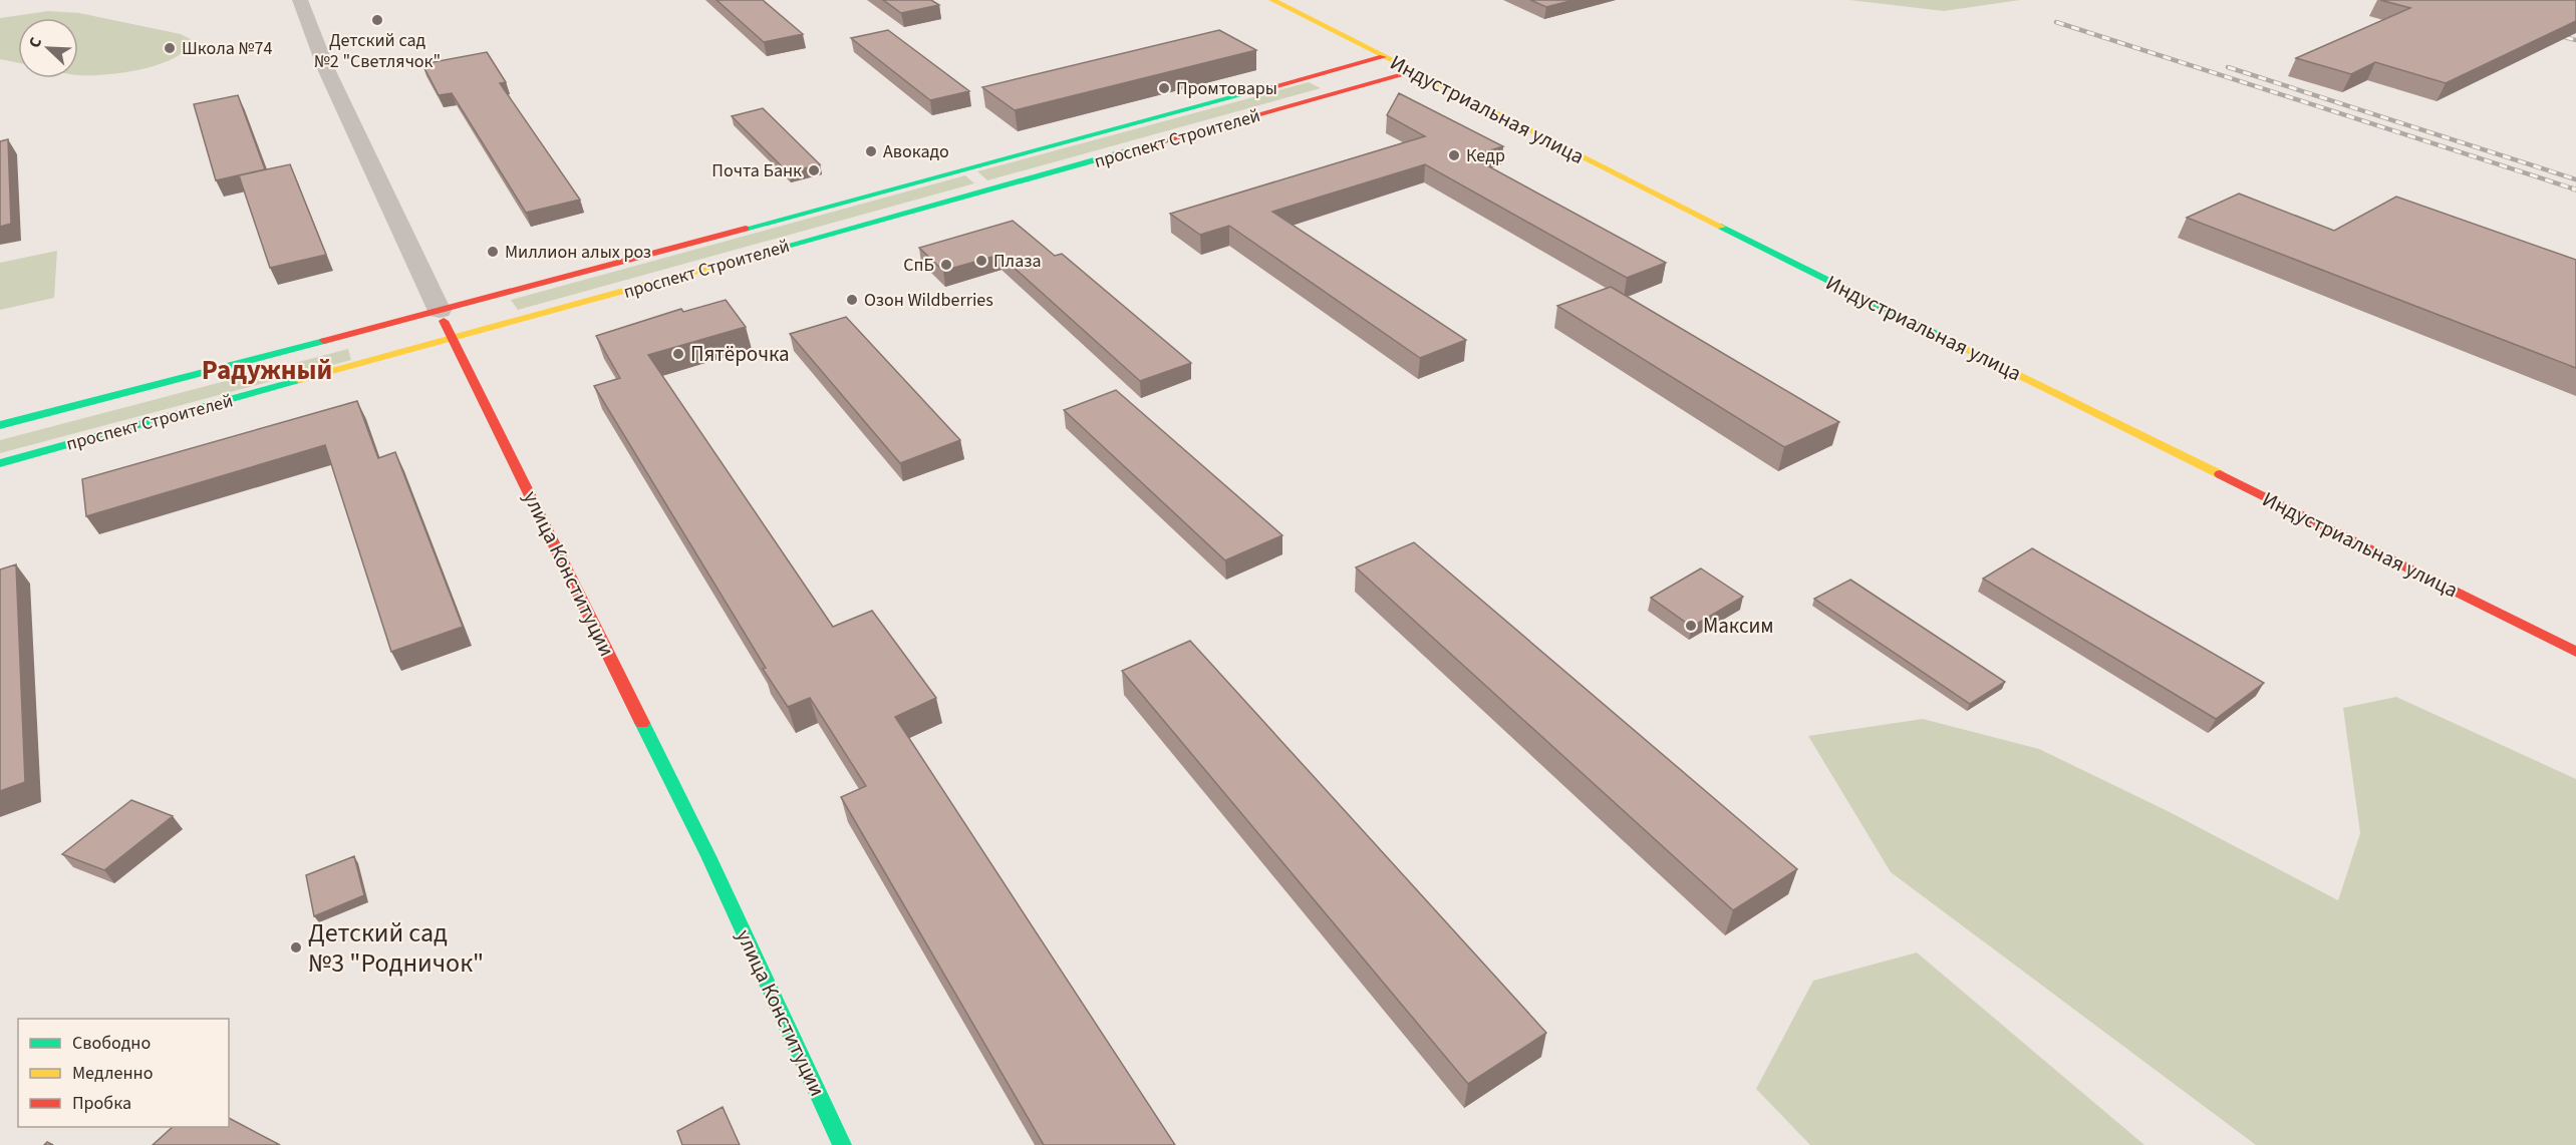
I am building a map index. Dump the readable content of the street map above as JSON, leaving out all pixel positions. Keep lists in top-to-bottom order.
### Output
{
  "streets": {
    "street": ["Индустриальная улица", "проспект Строителей", "улица Конституции"]
  },
  "crossings": [
    ["Индустриальная улица", "проспект Строителей"],
    ["проспект Строителей", "улица Конституции"]
  ],
  "districts": ["Радужный"],
  "places": [
    "Детский сад №2 \"Светлячок\"",
    "Школа №74",
    "Промтовары",
    "Авокадо",
    "Кедр",
    "Почта Банк",
    "Миллион алых роз",
    "Плаза",
    "СпБ",
    "Озон Wildberries",
    "Пятёрочка",
    "Максим",
    "Детский сад №3 \"Родничок\""
  ],
  "legend": ["Свободно", "Медленно", "Пробка"],
  "north": "top left"
}
